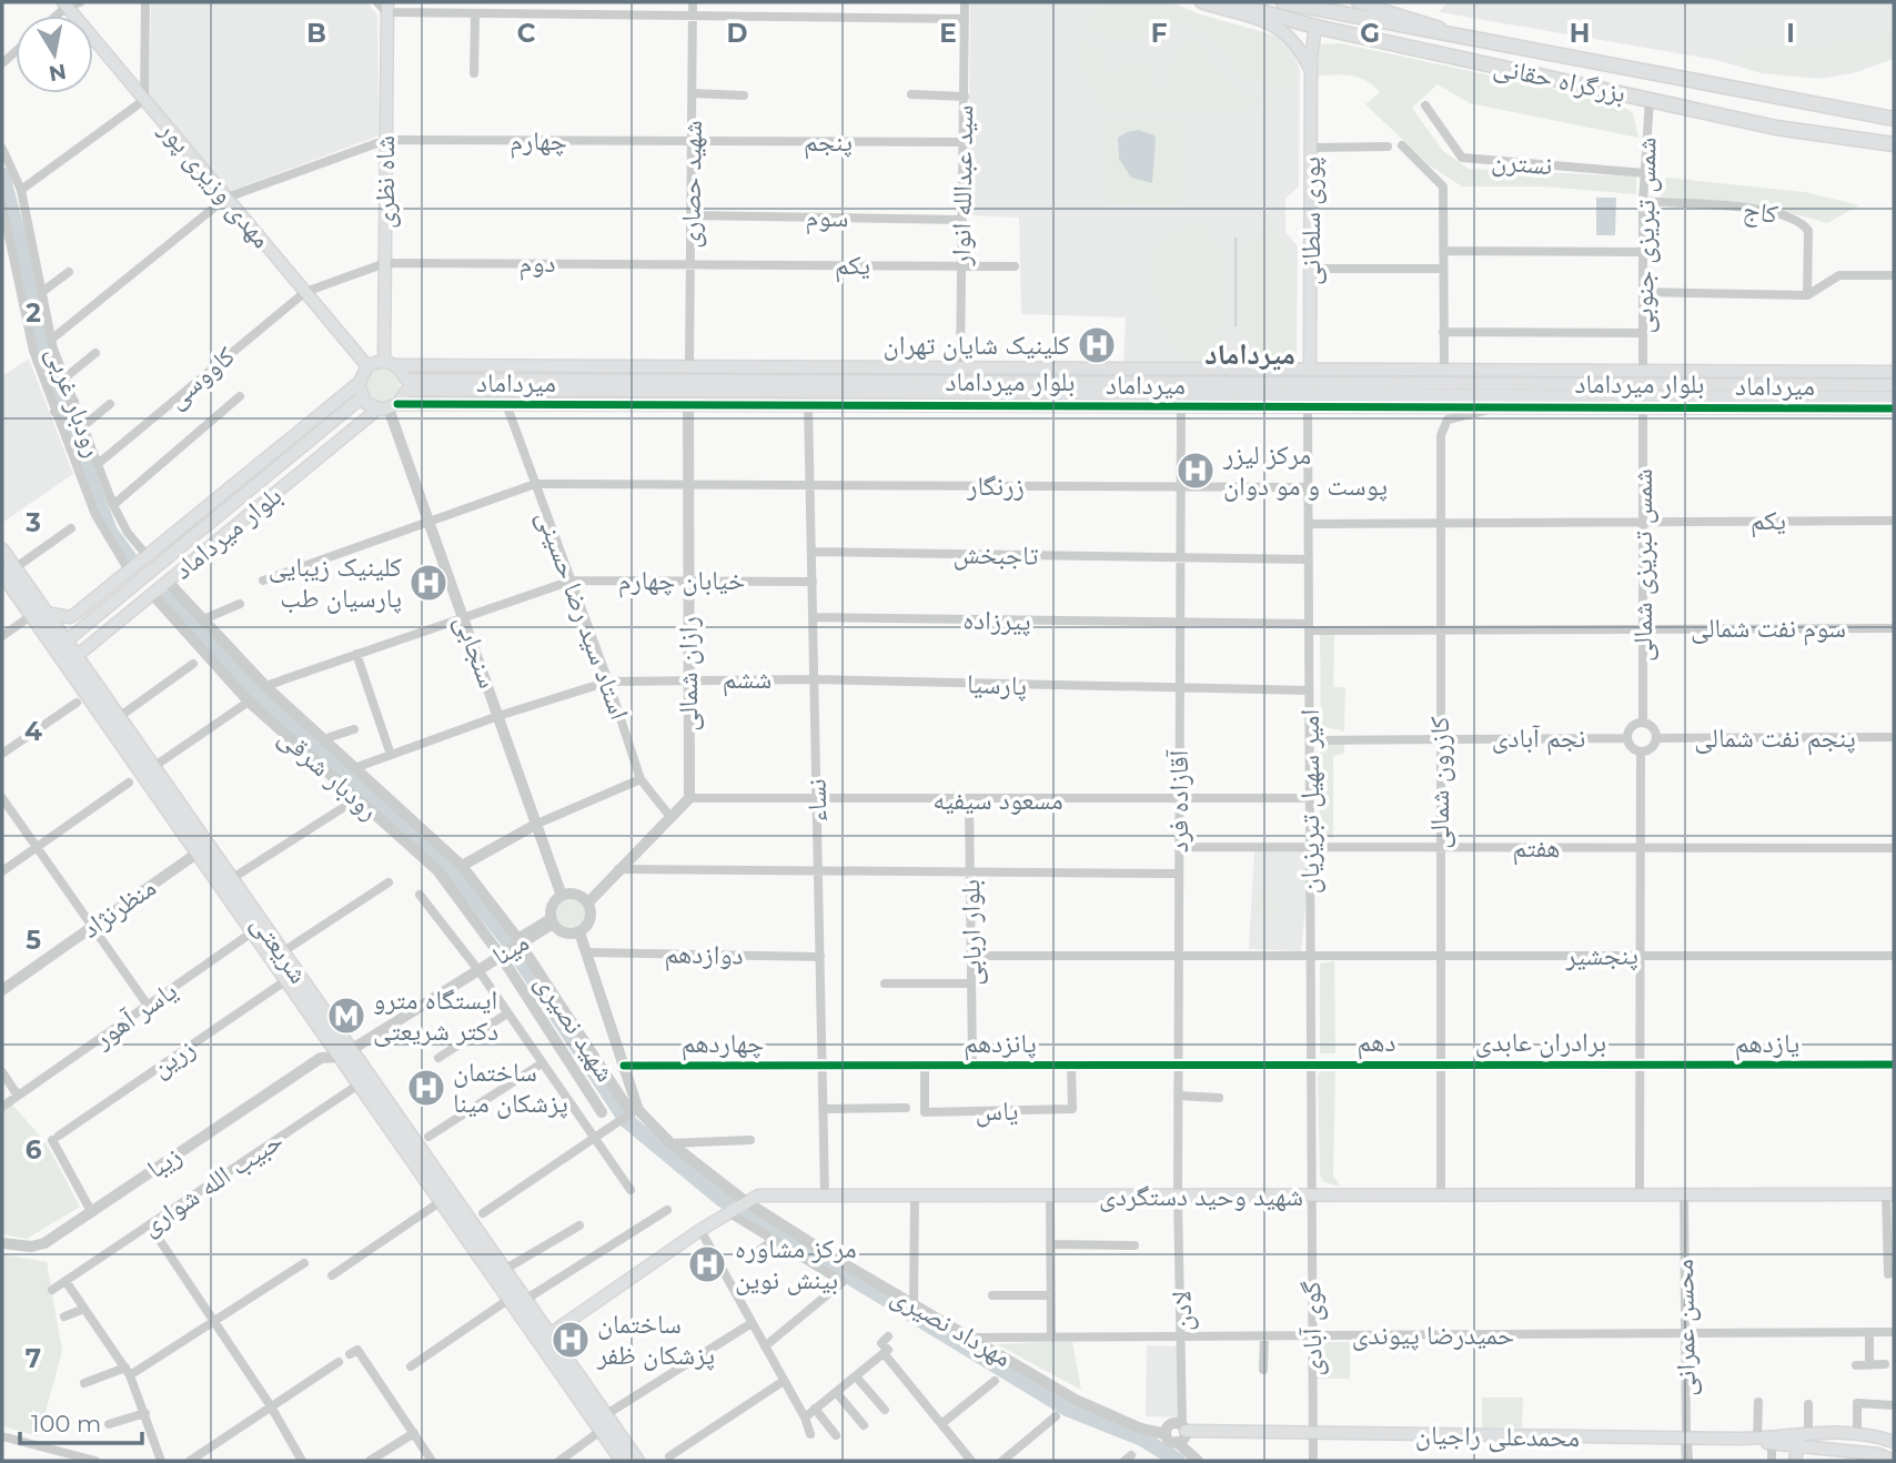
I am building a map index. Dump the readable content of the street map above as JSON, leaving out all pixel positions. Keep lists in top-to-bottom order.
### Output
{
  "streets": {
    "main road": [
      "بزرگراه حقانی",
      "شاه نظری",
      "مهدی وزیری پور",
      "پوری سلطانی",
      "بلوار میرداماد",
      "میرداماد",
      "شریعتی",
      "شهید وحید دستگردی",
      "محمدعلی راجیان"
    ],
    "street": [
      "چهارم",
      "پنجم",
      "نسترن",
      "شهید حصاری",
      "سید عبدالله انوار",
      "کاج",
      "سوم",
      "شمس تبریزی جنوبی",
      "دوم",
      "یکم",
      "کاووسی",
      "رودبار غربی",
      "زرنگار",
      "تاجبخش",
      "شمس تبریزی شمالی",
      "خیابان چهارم",
      "استاد سید رضا حسینی",
      "پیرزاده",
      "سوم نفت شمالی",
      "سنجابی",
      "رازان شمالی",
      "ششم",
      "پارسیا",
      "نجم آبادی",
      "پنجم نفت شمالی",
      "رودبار شرقی",
      "کازرون شمالی",
      "نساء",
      "مسعود سیفیه",
      "آقازاده فرد",
      "امیر سهیل تبریزیان",
      "هفتم",
      "منظرنژاد",
      "بلوار اربابی",
      "مینا",
      "دوازدهم",
      "پنجشیر",
      "یاسر آهور",
      "شهید نصیری",
      "دهم",
      "برادران عابدی",
      "چهاردهم",
      "پانزدهم",
      "یازدهم",
      "زرین",
      "یاس",
      "زیبا",
      "حبیب الله شواری",
      "لادن",
      "مهرداد نصیری",
      "محسن عمرانی",
      "گوی آبادی",
      "حمیدرضا پیوندی"
    ]
  },
  "crossings": [
    ["بزرگراه حقانی", "پوری سلطانی"],
    ["بزرگراه حقانی", "شمس تبریزی جنوبی"],
    ["چهارم", "پنجم"],
    ["چهارم", "شاه نظری"],
    ["چهارم", "شهید حصاری"],
    ["پنجم", "شهید حصاری"],
    ["پنجم", "سید عبدالله انوار"],
    ["نسترن", "شمس تبریزی جنوبی"],
    ["شاه نظری", "مهدی وزیری پور"],
    ["شاه نظری", "دوم"],
    ["شاه نظری", "کاووسی"],
    ["شاه نظری", "بلوار میرداماد"],
    ["شاه نظری", "میرداماد"],
    ["شاه نظری", "سنجابی"],
    ["مهدی وزیری پور", "کاووسی"],
    ["مهدی وزیری پور", "بلوار میرداماد"],
    ["مهدی وزیری پور", "میرداماد"],
    ["مهدی وزیری پور", "سنجابی"],
    ["شهید حصاری", "سوم"],
    ["شهید حصاری", "دوم"],
    ["شهید حصاری", "یکم"],
    ["شهید حصاری", "میرداماد"],
    ["سید عبدالله انوار", "سوم"],
    ["سید عبدالله انوار", "یکم"],
    ["سید عبدالله انوار", "میرداماد"],
    ["کاج", "شمس تبریزی جنوبی"],
    ["پوری سلطانی", "میرداماد"],
    ["شمس تبریزی جنوبی", "میرداماد"],
    ["دوم", "یکم"],
    ["دوم", "کاووسی"],
    ["یکم", "شمس تبریزی شمالی"],
    ["یکم", "کازرون شمالی"],
    ["یکم", "امیر سهیل تبریزیان"],
    ["کاووسی", "رودبار غربی"],
    ["بلوار میرداماد", "میرداماد"],
    ["بلوار میرداماد", "سنجابی"],
    ["بلوار میرداماد", "رودبار شرقی"],
    ["بلوار میرداماد", "شریعتی"],
    ["میرداماد", "شمس تبریزی شمالی"],
    ["میرداماد", "استاد سید رضا حسینی"],
    ["میرداماد", "سنجابی"],
    ["میرداماد", "رازان شمالی"],
    ["میرداماد", "کازرون شمالی"],
    ["میرداماد", "نساء"],
    ["میرداماد", "آقازاده فرد"],
    ["میرداماد", "امیر سهیل تبریزیان"],
    ["زرنگار", "نساء"],
    ["زرنگار", "آقازاده فرد"],
    ["زرنگار", "امیر سهیل تبریزیان"],
    ["تاجبخش", "نساء"],
    ["تاجبخش", "آقازاده فرد"],
    ["تاجبخش", "امیر سهیل تبریزیان"],
    ["شمس تبریزی شمالی", "سوم نفت شمالی"],
    ["شمس تبریزی شمالی", "نجم آبادی"],
    ["شمس تبریزی شمالی", "پنجم نفت شمالی"],
    ["خیابان چهارم", "استاد سید رضا حسینی"],
    ["خیابان چهارم", "سنجابی"],
    ["خیابان چهارم", "رازان شمالی"],
    ["خیابان چهارم", "نساء"],
    ["استاد سید رضا حسینی", "ششم"],
    ["پیرزاده", "سوم نفت شمالی"],
    ["پیرزاده", "کازرون شمالی"],
    ["پیرزاده", "نساء"],
    ["پیرزاده", "آقازاده فرد"],
    ["پیرزاده", "امیر سهیل تبریزیان"],
    ["سوم نفت شمالی", "کازرون شمالی"],
    ["سنجابی", "ششم"],
    ["سنجابی", "مینا"],
    ["رازان شمالی", "ششم"],
    ["رازان شمالی", "مسعود سیفیه"],
    ["ششم", "پارسیا"],
    ["ششم", "نساء"],
    ["پارسیا", "نساء"],
    ["پارسیا", "آقازاده فرد"],
    ["پارسیا", "امیر سهیل تبریزیان"],
    ["نجم آبادی", "پنجم نفت شمالی"],
    ["نجم آبادی", "کازرون شمالی"],
    ["نجم آبادی", "امیر سهیل تبریزیان"],
    ["رودبار شرقی", "مینا"],
    ["رودبار شرقی", "شهید نصیری"],
    ["کازرون شمالی", "هفتم"],
    ["کازرون شمالی", "پنجشیر"],
    ["کازرون شمالی", "دهم"],
    ["کازرون شمالی", "برادران عابدی"],
    ["کازرون شمالی", "شهید وحید دستگردی"],
    ["نساء", "مسعود سیفیه"],
    ["نساء", "دوازدهم"],
    ["نساء", "چهاردهم"],
    ["نساء", "پانزدهم"],
    ["نساء", "شهید وحید دستگردی"],
    ["مسعود سیفیه", "آقازاده فرد"],
    ["مسعود سیفیه", "امیر سهیل تبریزیان"],
    ["مسعود سیفیه", "بلوار اربابی"],
    ["آقازاده فرد", "هفتم"],
    ["آقازاده فرد", "پنجشیر"],
    ["آقازاده فرد", "دهم"],
    ["آقازاده فرد", "پانزدهم"],
    ["آقازاده فرد", "شهید وحید دستگردی"],
    ["آقازاده فرد", "لادن"],
    ["امیر سهیل تبریزیان", "هفتم"],
    ["امیر سهیل تبریزیان", "پنجشیر"],
    ["امیر سهیل تبریزیان", "دهم"],
    ["امیر سهیل تبریزیان", "شهید وحید دستگردی"],
    ["امیر سهیل تبریزیان", "گوی آبادی"],
    ["منظرنژاد", "شریعتی"],
    ["بلوار اربابی", "پنجشیر"],
    ["بلوار اربابی", "پانزدهم"],
    ["شریعتی", "مینا"],
    ["شریعتی", "یاسر آهور"],
    ["شریعتی", "زرین"],
    ["شریعتی", "زیبا"],
    ["شریعتی", "حبیب الله شواری"],
    ["شریعتی", "شهید وحید دستگردی"],
    ["مینا", "شهید نصیری"],
    ["مینا", "زیبا"],
    ["دهم", "برادران عابدی"],
    ["دهم", "پانزدهم"],
    ["برادران عابدی", "یازدهم"],
    ["چهاردهم", "پانزدهم"],
    ["پانزدهم", "یاس"],
    ["زرین", "زیبا"],
    ["شهید وحید دستگردی", "لادن"],
    ["شهید وحید دستگردی", "مهرداد نصیری"],
    ["شهید وحید دستگردی", "محسن عمرانی"],
    ["شهید وحید دستگردی", "گوی آبادی"],
    ["لادن", "مهرداد نصیری"],
    ["لادن", "حمیدرضا پیوندی"],
    ["لادن", "محمدعلی راجیان"],
    ["مهرداد نصیری", "حمیدرضا پیوندی"],
    ["مهرداد نصیری", "محمدعلی راجیان"],
    ["محسن عمرانی", "حمیدرضا پیوندی"],
    ["محسن عمرانی", "محمدعلی راجیان"],
    ["گوی آبادی", "حمیدرضا پیوندی"],
    ["گوی آبادی", "محمدعلی راجیان"]
  ],
  "districts": ["میرداماد"],
  "places": {
    "hospital": [
      "کلینیک شایان تهران",
      "مرکز لیزر پوست و مو دوان",
      "کلینیک زیبایی پارسیان طب",
      "ساختمان پزشكان مينا",
      "مرکز مشاوره بینش نوین",
      "ساختمان پزشکان ظفر"
    ],
    "metro station": ["ایستگاه مترو دکتر شریعتی"]
  },
  "scale_bar": "100 m",
  "north": "bottom",
  "grid": {
    "columns": [
      "B",
      "C",
      "D",
      "E",
      "F",
      "G",
      "H",
      "I"
    ],
    "rows": [
      "2",
      "3",
      "4",
      "5",
      "6",
      "7"
    ]
  }
}
